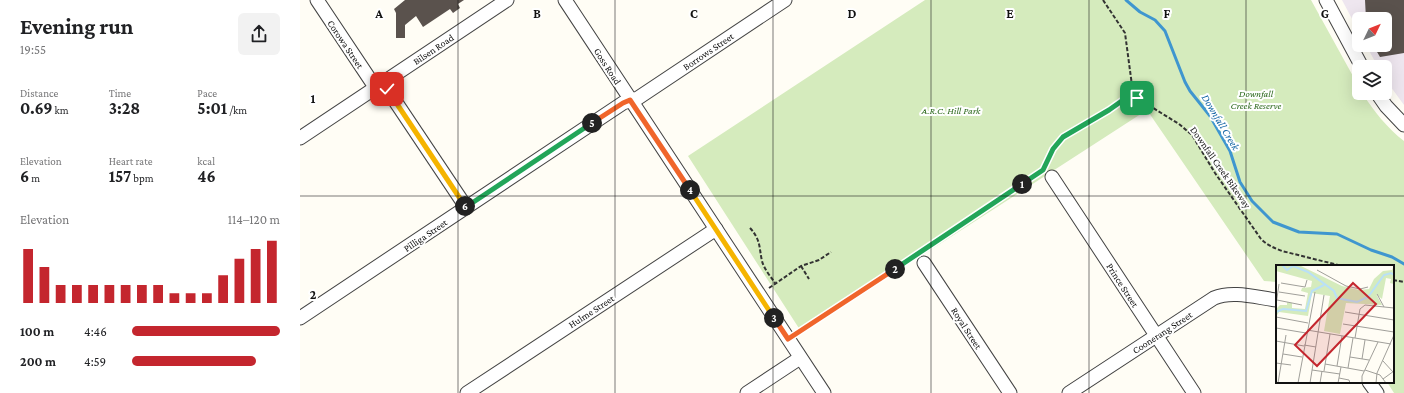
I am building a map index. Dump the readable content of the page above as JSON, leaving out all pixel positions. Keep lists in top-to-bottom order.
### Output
{
  "streets": {
    "street": [
      "Corowa Street",
      "Bilsen Road",
      "Borrows Street",
      "Goss Road",
      "Pilliga Street",
      "Prince Street",
      "Hulme Street",
      "Royal Street",
      "Coonerang Street"
    ],
    "path": ["Downfall Creek Bikeway"]
  },
  "crossings": [
    ["Corowa Street", "Bilsen Road"],
    ["Corowa Street", "Pilliga Street"],
    ["Borrows Street", "Goss Road"],
    ["Borrows Street", "Pilliga Street"],
    ["Goss Road", "Pilliga Street"],
    ["Goss Road", "Hulme Street"],
    ["Prince Street", "Coonerang Street"]
  ],
  "water": ["Downfall Creek"],
  "parks": ["Downfall Creek Reserve", "A.R.C. Hill Park"],
  "north": "top right",
  "page": {
    "heading": ["Evening run", "19:55"],
    "stats": [
      ["Distance", "0.69 km"],
      ["Time", "3:28"],
      ["Pace", "5:01 /km"],
      ["Elevation", "6 m"],
      ["Heart rate", "157 bpm"],
      ["kcal", "46"]
    ],
    "pins": [
      "5",
      "1",
      "4",
      "6",
      "2",
      "3"
    ],
    "chart": ["Elevation", "114–120 m"],
    "list": [
      {
        "name": "100 m",
        "note": "4:46"
      },
      {
        "name": "200 m",
        "note": "4:59"
      }
    ]
  },
  "grid": {
    "columns": [
      "A",
      "B",
      "C",
      "D",
      "E",
      "F",
      "G"
    ],
    "rows": ["1", "2"]
  }
}
